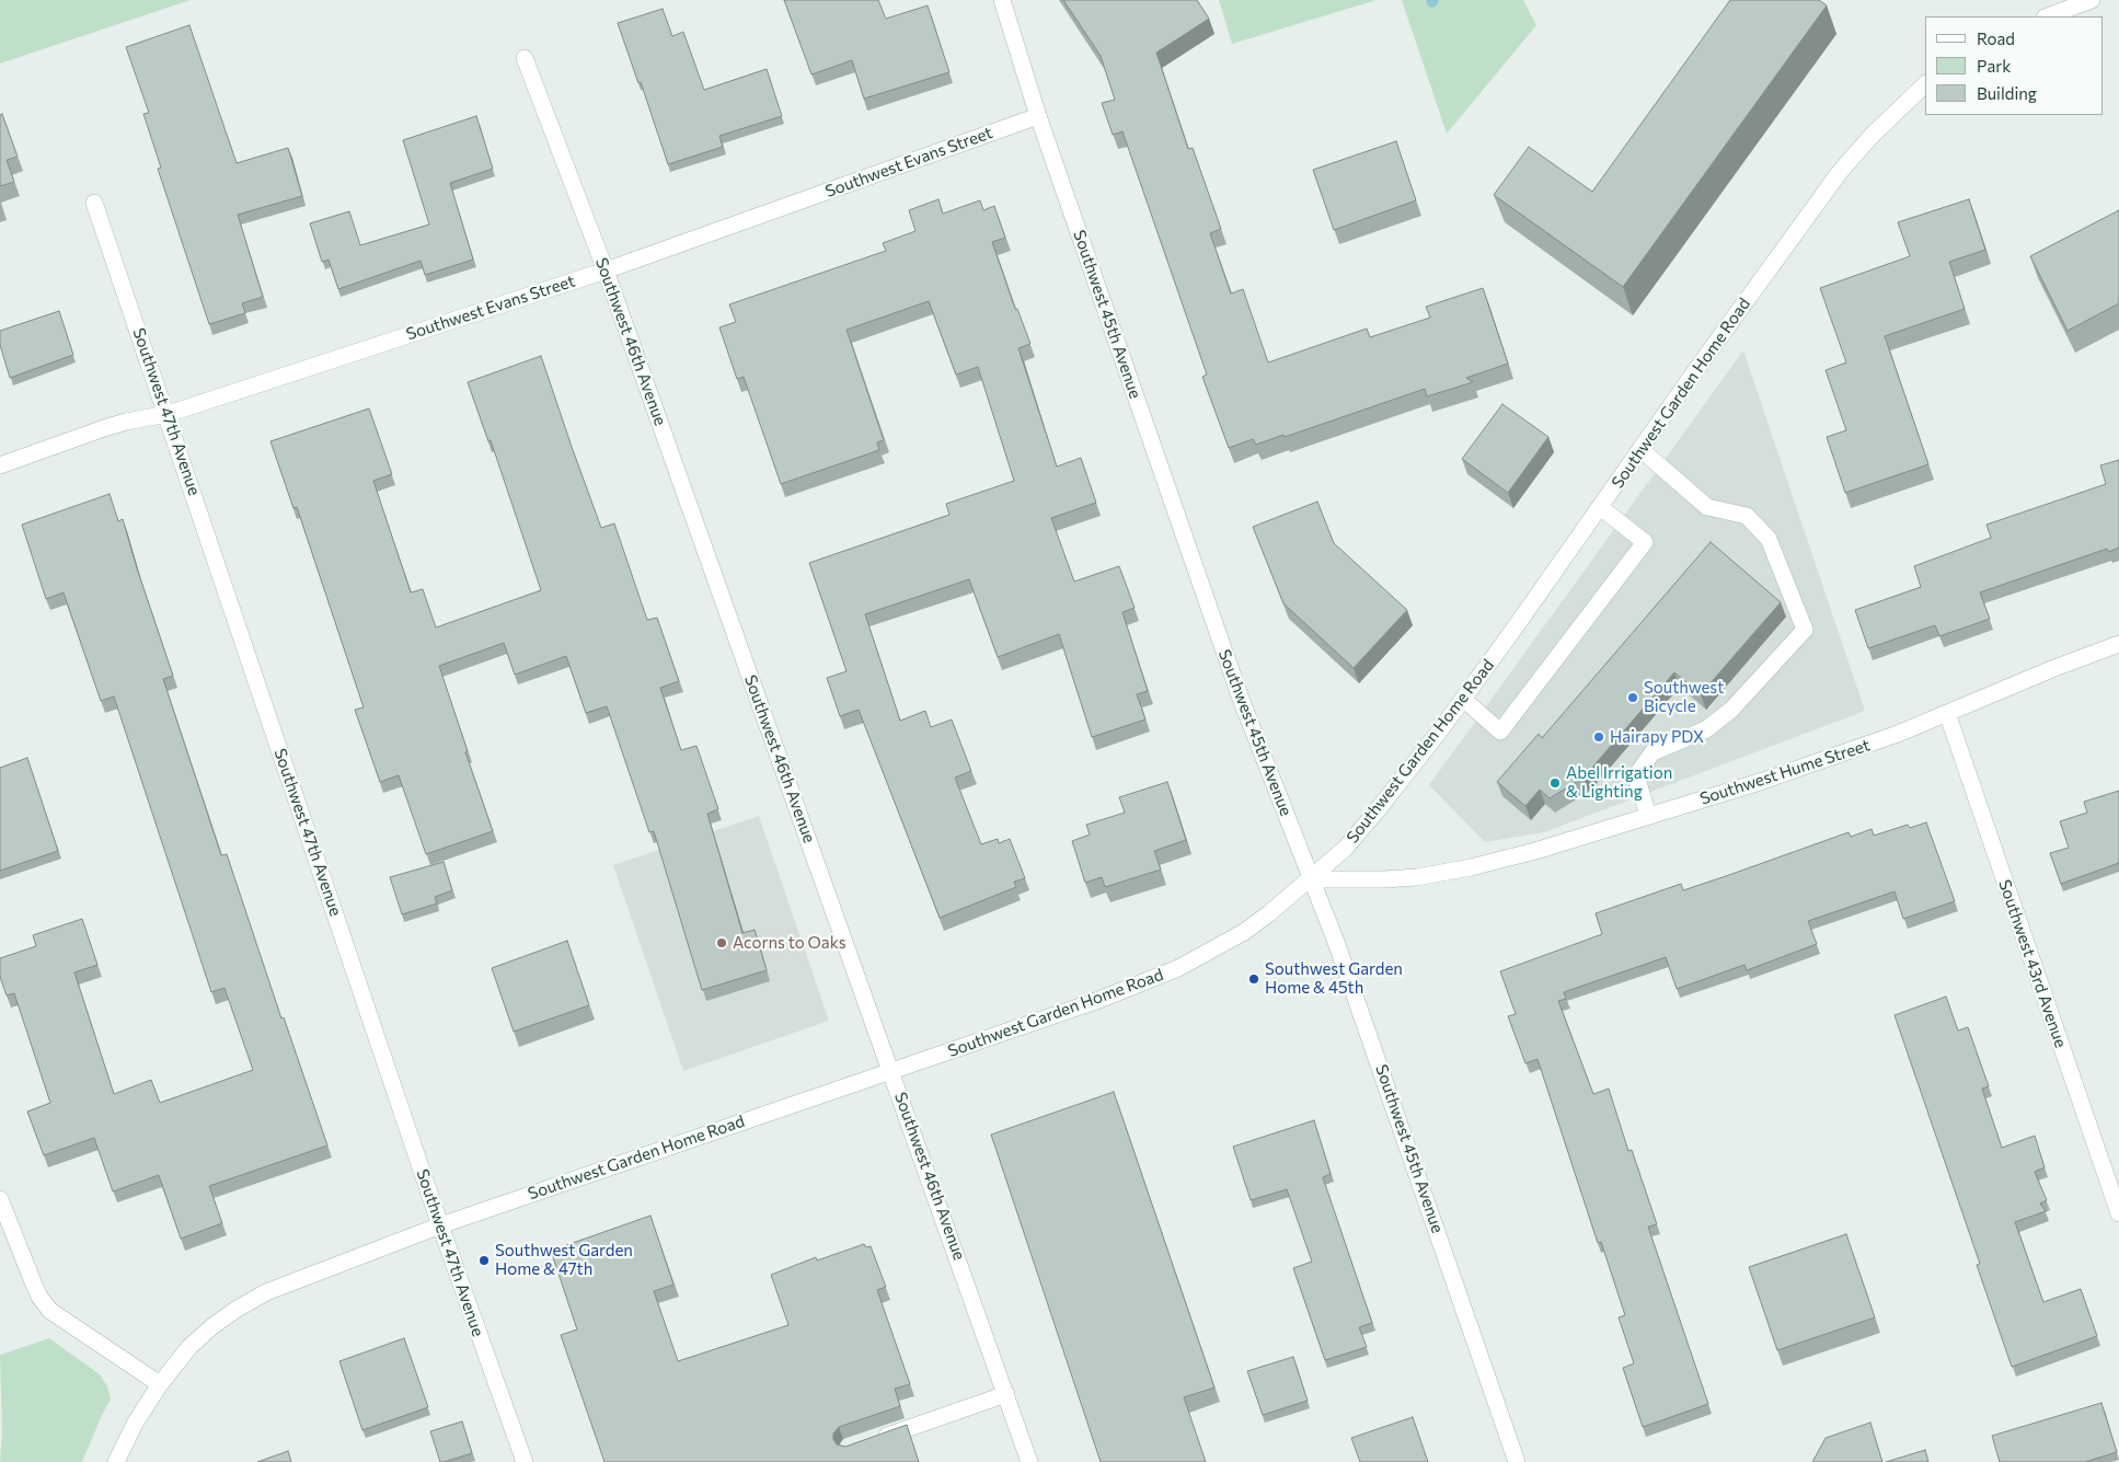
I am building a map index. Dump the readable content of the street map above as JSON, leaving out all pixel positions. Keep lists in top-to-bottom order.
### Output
{
  "streets": {
    "street": [
      "Southwest Evans Street",
      "Southwest 45th Avenue",
      "Southwest 46th Avenue",
      "Southwest Garden Home Road",
      "Southwest 47th Avenue",
      "Southwest Hume Street",
      "Southwest 43rd Avenue"
    ]
  },
  "crossings": [
    ["Southwest Evans Street", "Southwest 45th Avenue"],
    ["Southwest Evans Street", "Southwest 46th Avenue"],
    ["Southwest Evans Street", "Southwest 47th Avenue"],
    ["Southwest 45th Avenue", "Southwest Garden Home Road"],
    ["Southwest 45th Avenue", "Southwest Hume Street"],
    ["Southwest 46th Avenue", "Southwest Garden Home Road"],
    ["Southwest Garden Home Road", "Southwest 47th Avenue"],
    ["Southwest Garden Home Road", "Southwest Hume Street"],
    ["Southwest Hume Street", "Southwest 43rd Avenue"]
  ],
  "places": [
    "Southwest Bicycle",
    "Hairapy PDX",
    "Abel Irrigation & Lighting",
    "Acorns to Oaks",
    "Southwest Garden Home & 45th",
    "Southwest Garden Home & 47th"
  ],
  "legend": ["Road", "Park", "Building"]
}
